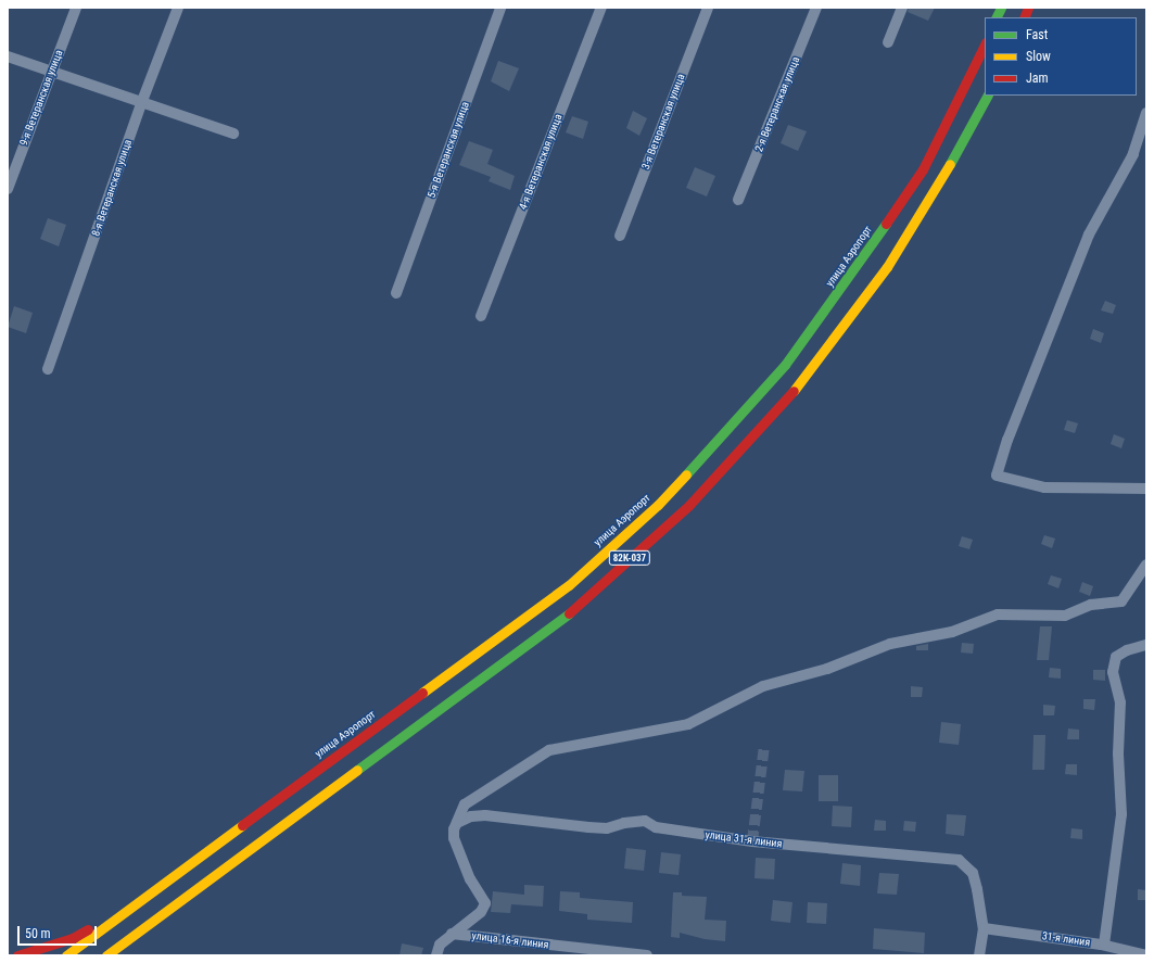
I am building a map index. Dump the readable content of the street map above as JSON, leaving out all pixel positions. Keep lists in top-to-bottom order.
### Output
{
  "streets": {
    "main road": ["улица Аэропорт", "82К-037"],
    "street": [
      "9-я Ветеранская улица",
      "2-я Ветеранская улица",
      "3-я Ветеранская улица",
      "5-я Ветеранская улица",
      "4-я Ветеранская улица",
      "8-я Ветеранская улица",
      "улица 31-я линия",
      "31-я линия",
      "улица 16-я линия"
    ]
  },
  "crossings": [
    ["улица 31-я линия", "31-я линия"]
  ],
  "legend": ["Fast", "Slow", "Jam"],
  "scale_bar": "50 m"
}
